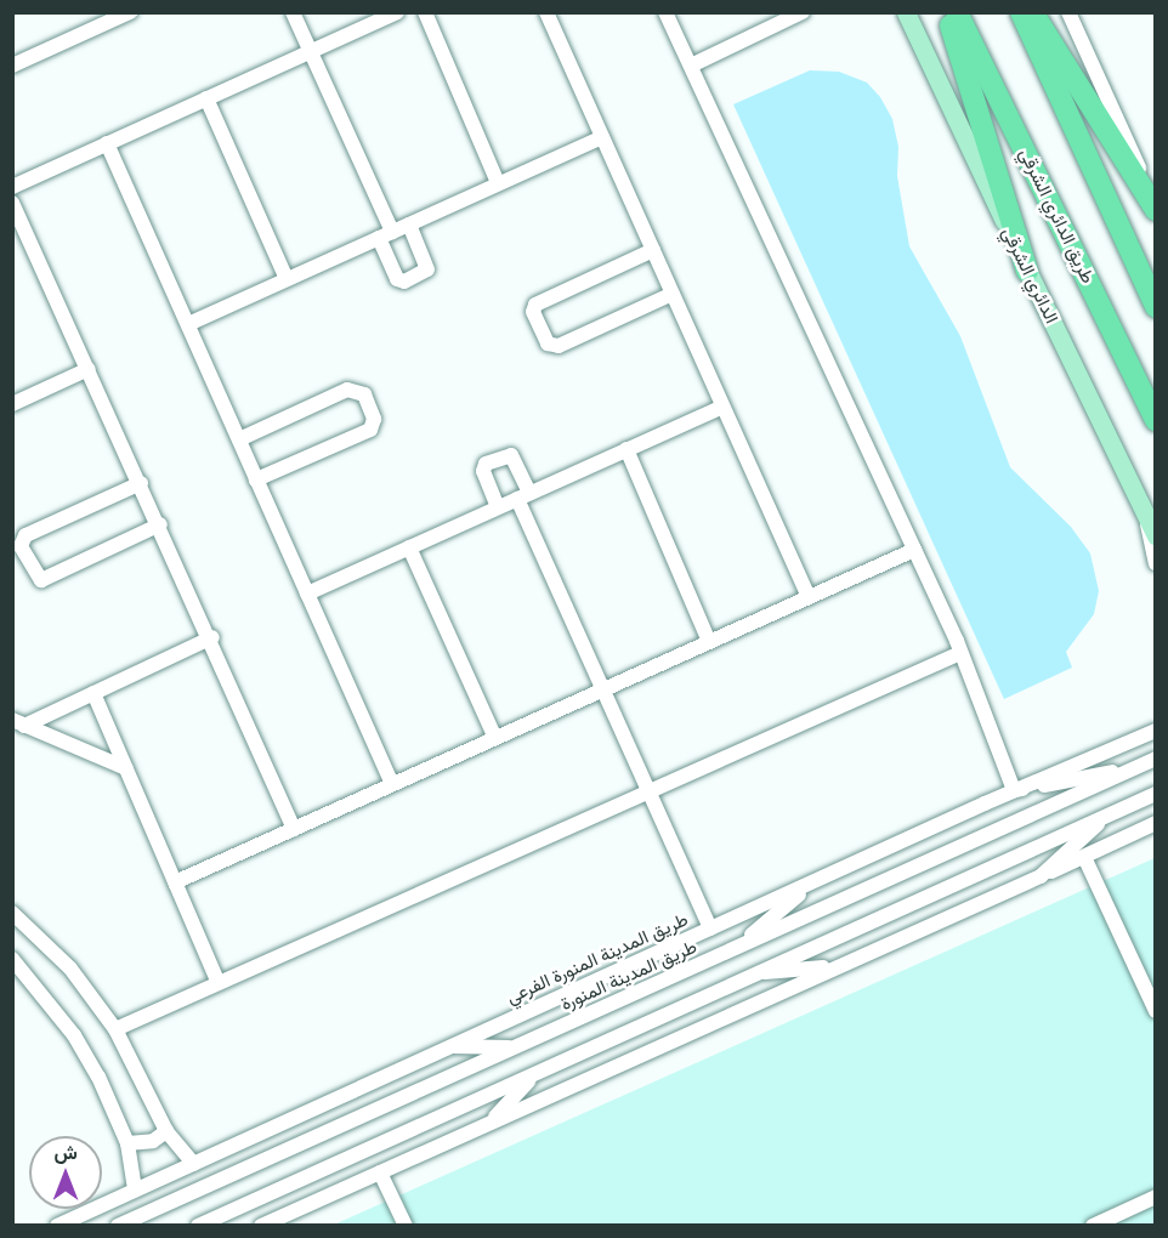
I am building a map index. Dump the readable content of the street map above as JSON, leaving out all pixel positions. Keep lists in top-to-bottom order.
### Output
{
  "streets": {
    "highway": ["طريق الدائري الشرقي"],
    "main road": ["الدائري الشرقي"],
    "street": ["طريق المدينة المنورة الفرعي", "طريق المدينة المنورة"]
  },
  "north": "top"
}
